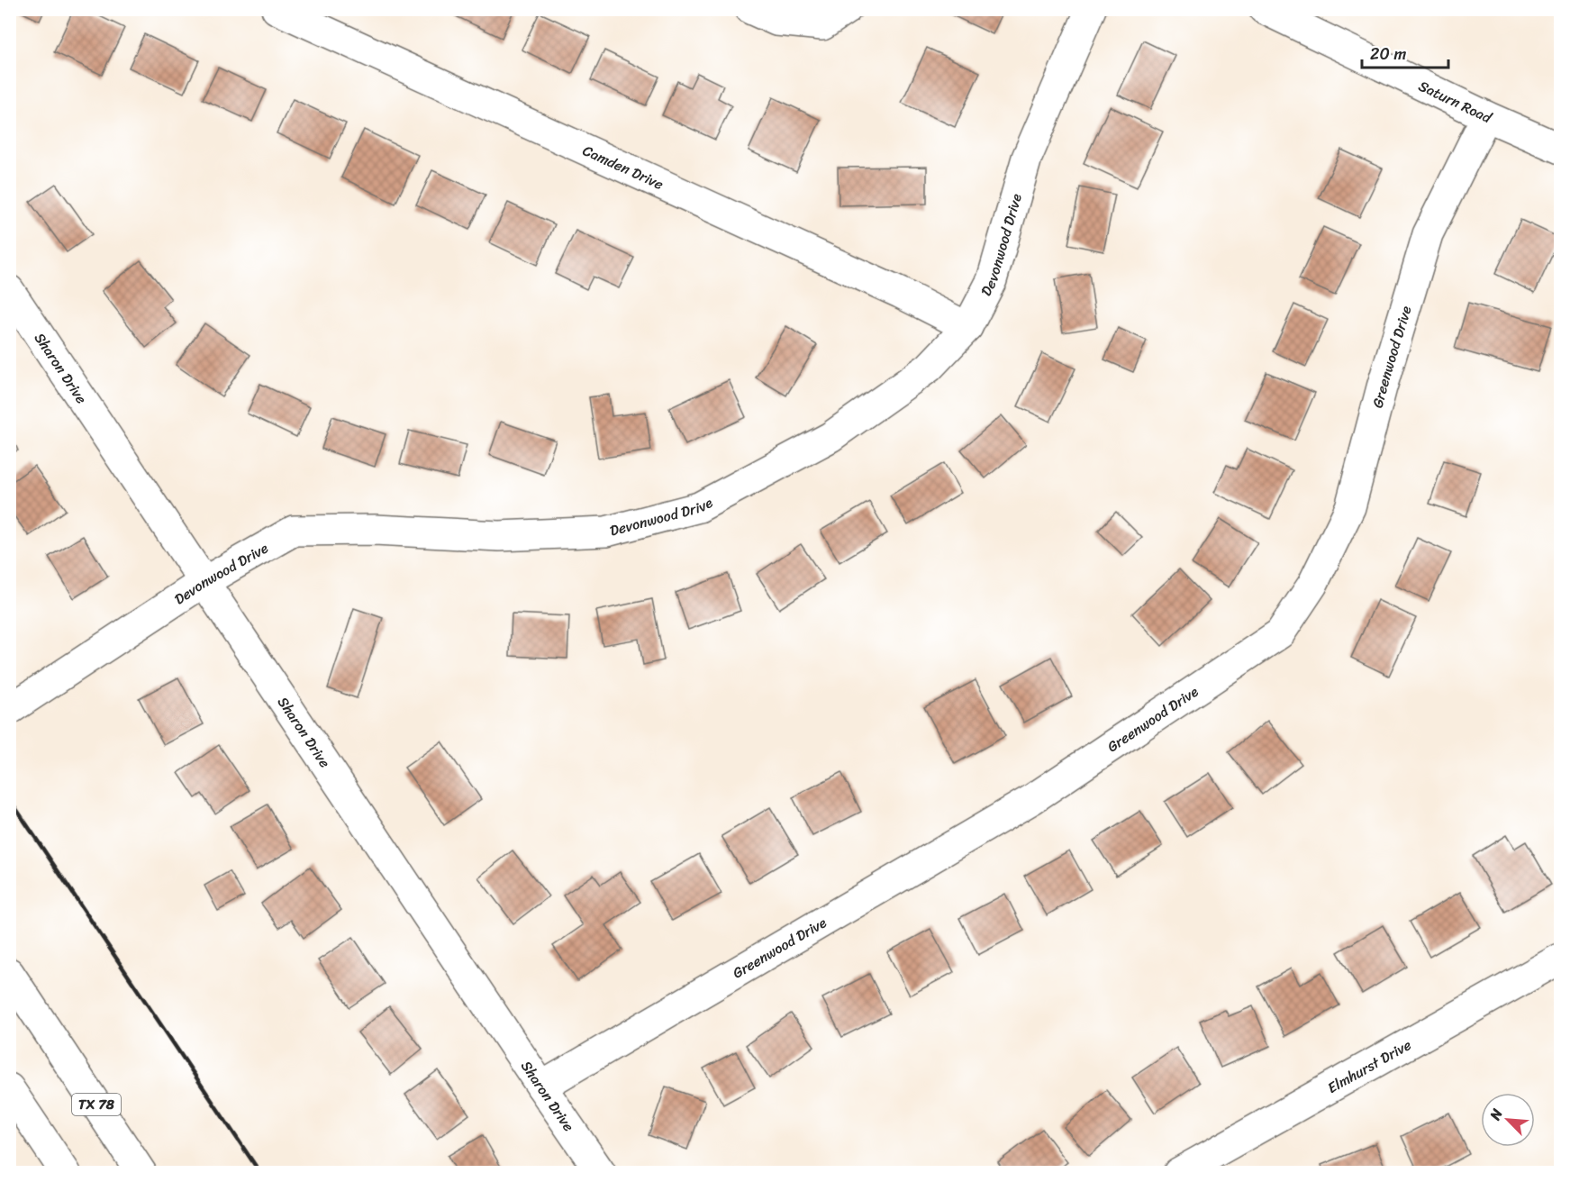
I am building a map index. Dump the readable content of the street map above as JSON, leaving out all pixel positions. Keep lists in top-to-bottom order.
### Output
{
  "streets": {
    "street": [
      "Saturn Road",
      "Camden Drive",
      "Devonwood Drive",
      "Greenwood Drive",
      "Sharon Drive",
      "Elmhurst Drive",
      "TX 78"
    ]
  },
  "crossings": [
    ["Saturn Road", "Greenwood Drive"],
    ["Camden Drive", "Devonwood Drive"],
    ["Devonwood Drive", "Sharon Drive"],
    ["Greenwood Drive", "Sharon Drive"]
  ],
  "scale_bar": "20 m",
  "north": "top left"
}
